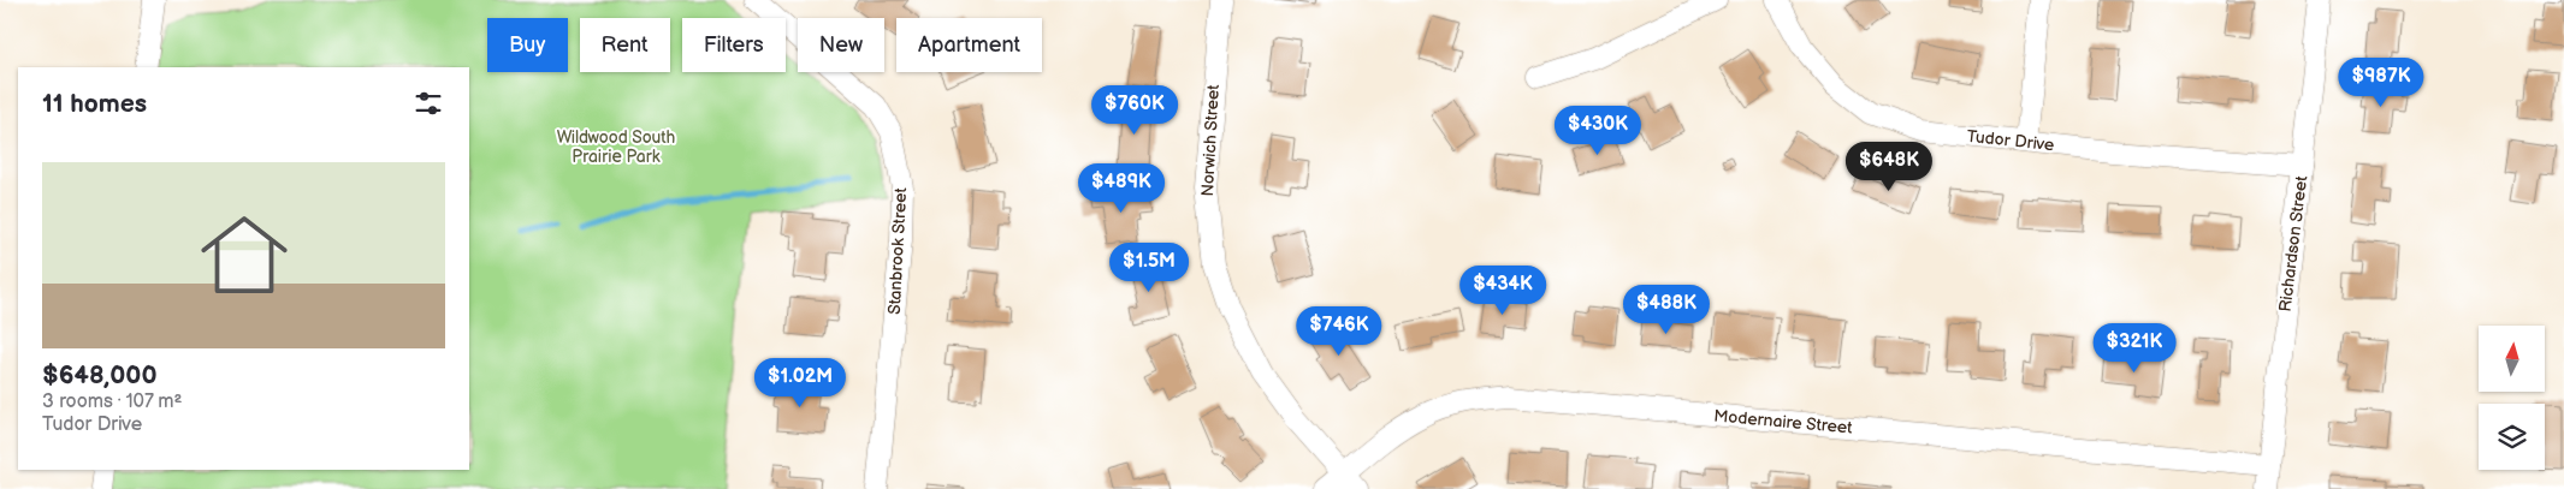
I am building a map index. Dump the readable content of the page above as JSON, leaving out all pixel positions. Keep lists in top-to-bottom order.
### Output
{
  "streets": {
    "street": [
      "Norwich Street",
      "Tudor Drive",
      "Richardson Street",
      "Stanbrook Street",
      "Modernaire Street"
    ]
  },
  "crossings": [
    ["Norwich Street", "Modernaire Street"],
    ["Tudor Drive", "Richardson Street"],
    ["Richardson Street", "Modernaire Street"]
  ],
  "parks": ["Wildwood South Prairie Park"],
  "north": "top",
  "page": {
    "chip": [
      "Buy",
      "Rent",
      "Filters",
      "New",
      "Apartment"
    ],
    "price": [
      "$987K",
      "$760K",
      "$430K",
      "$648K",
      "$489K",
      "$1.5M",
      "$434K",
      "$488K",
      "$746K",
      "$321K",
      "$1.02M"
    ],
    "heading": "11 homes",
    "list": [
      {
        "name": "$648,000",
        "note": "3 rooms · 107 m² · Tudor Drive"
      }
    ]
  }
}
